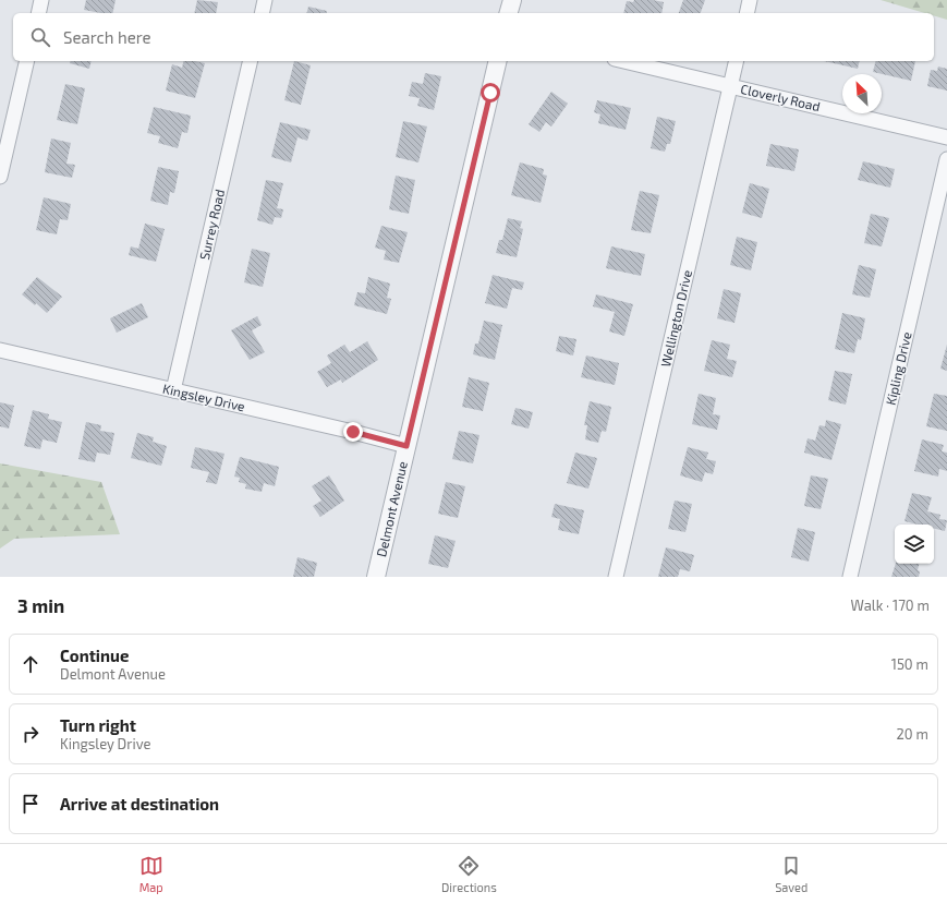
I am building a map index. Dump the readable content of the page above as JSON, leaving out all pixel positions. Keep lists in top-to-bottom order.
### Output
{
  "streets": {
    "street": [
      "Cloverly Road",
      "Surrey Road",
      "Wellington Drive",
      "Kipling Drive",
      "Kingsley Drive",
      "Delmont Avenue"
    ]
  },
  "crossings": [
    ["Cloverly Road", "Wellington Drive"],
    ["Surrey Road", "Kingsley Drive"],
    ["Kingsley Drive", "Delmont Avenue"]
  ],
  "north": "top left",
  "page": {
    "search": "Search here",
    "heading": ["3 min", "Walk · 170 m"],
    "list": [
      ["Continue", "Delmont Avenue", "150 m"],
      ["Turn right", "Kingsley Drive", "20 m"],
      "Arrive at destination"
    ],
    "nav": ["Map", "Directions", "Saved"]
  }
}
